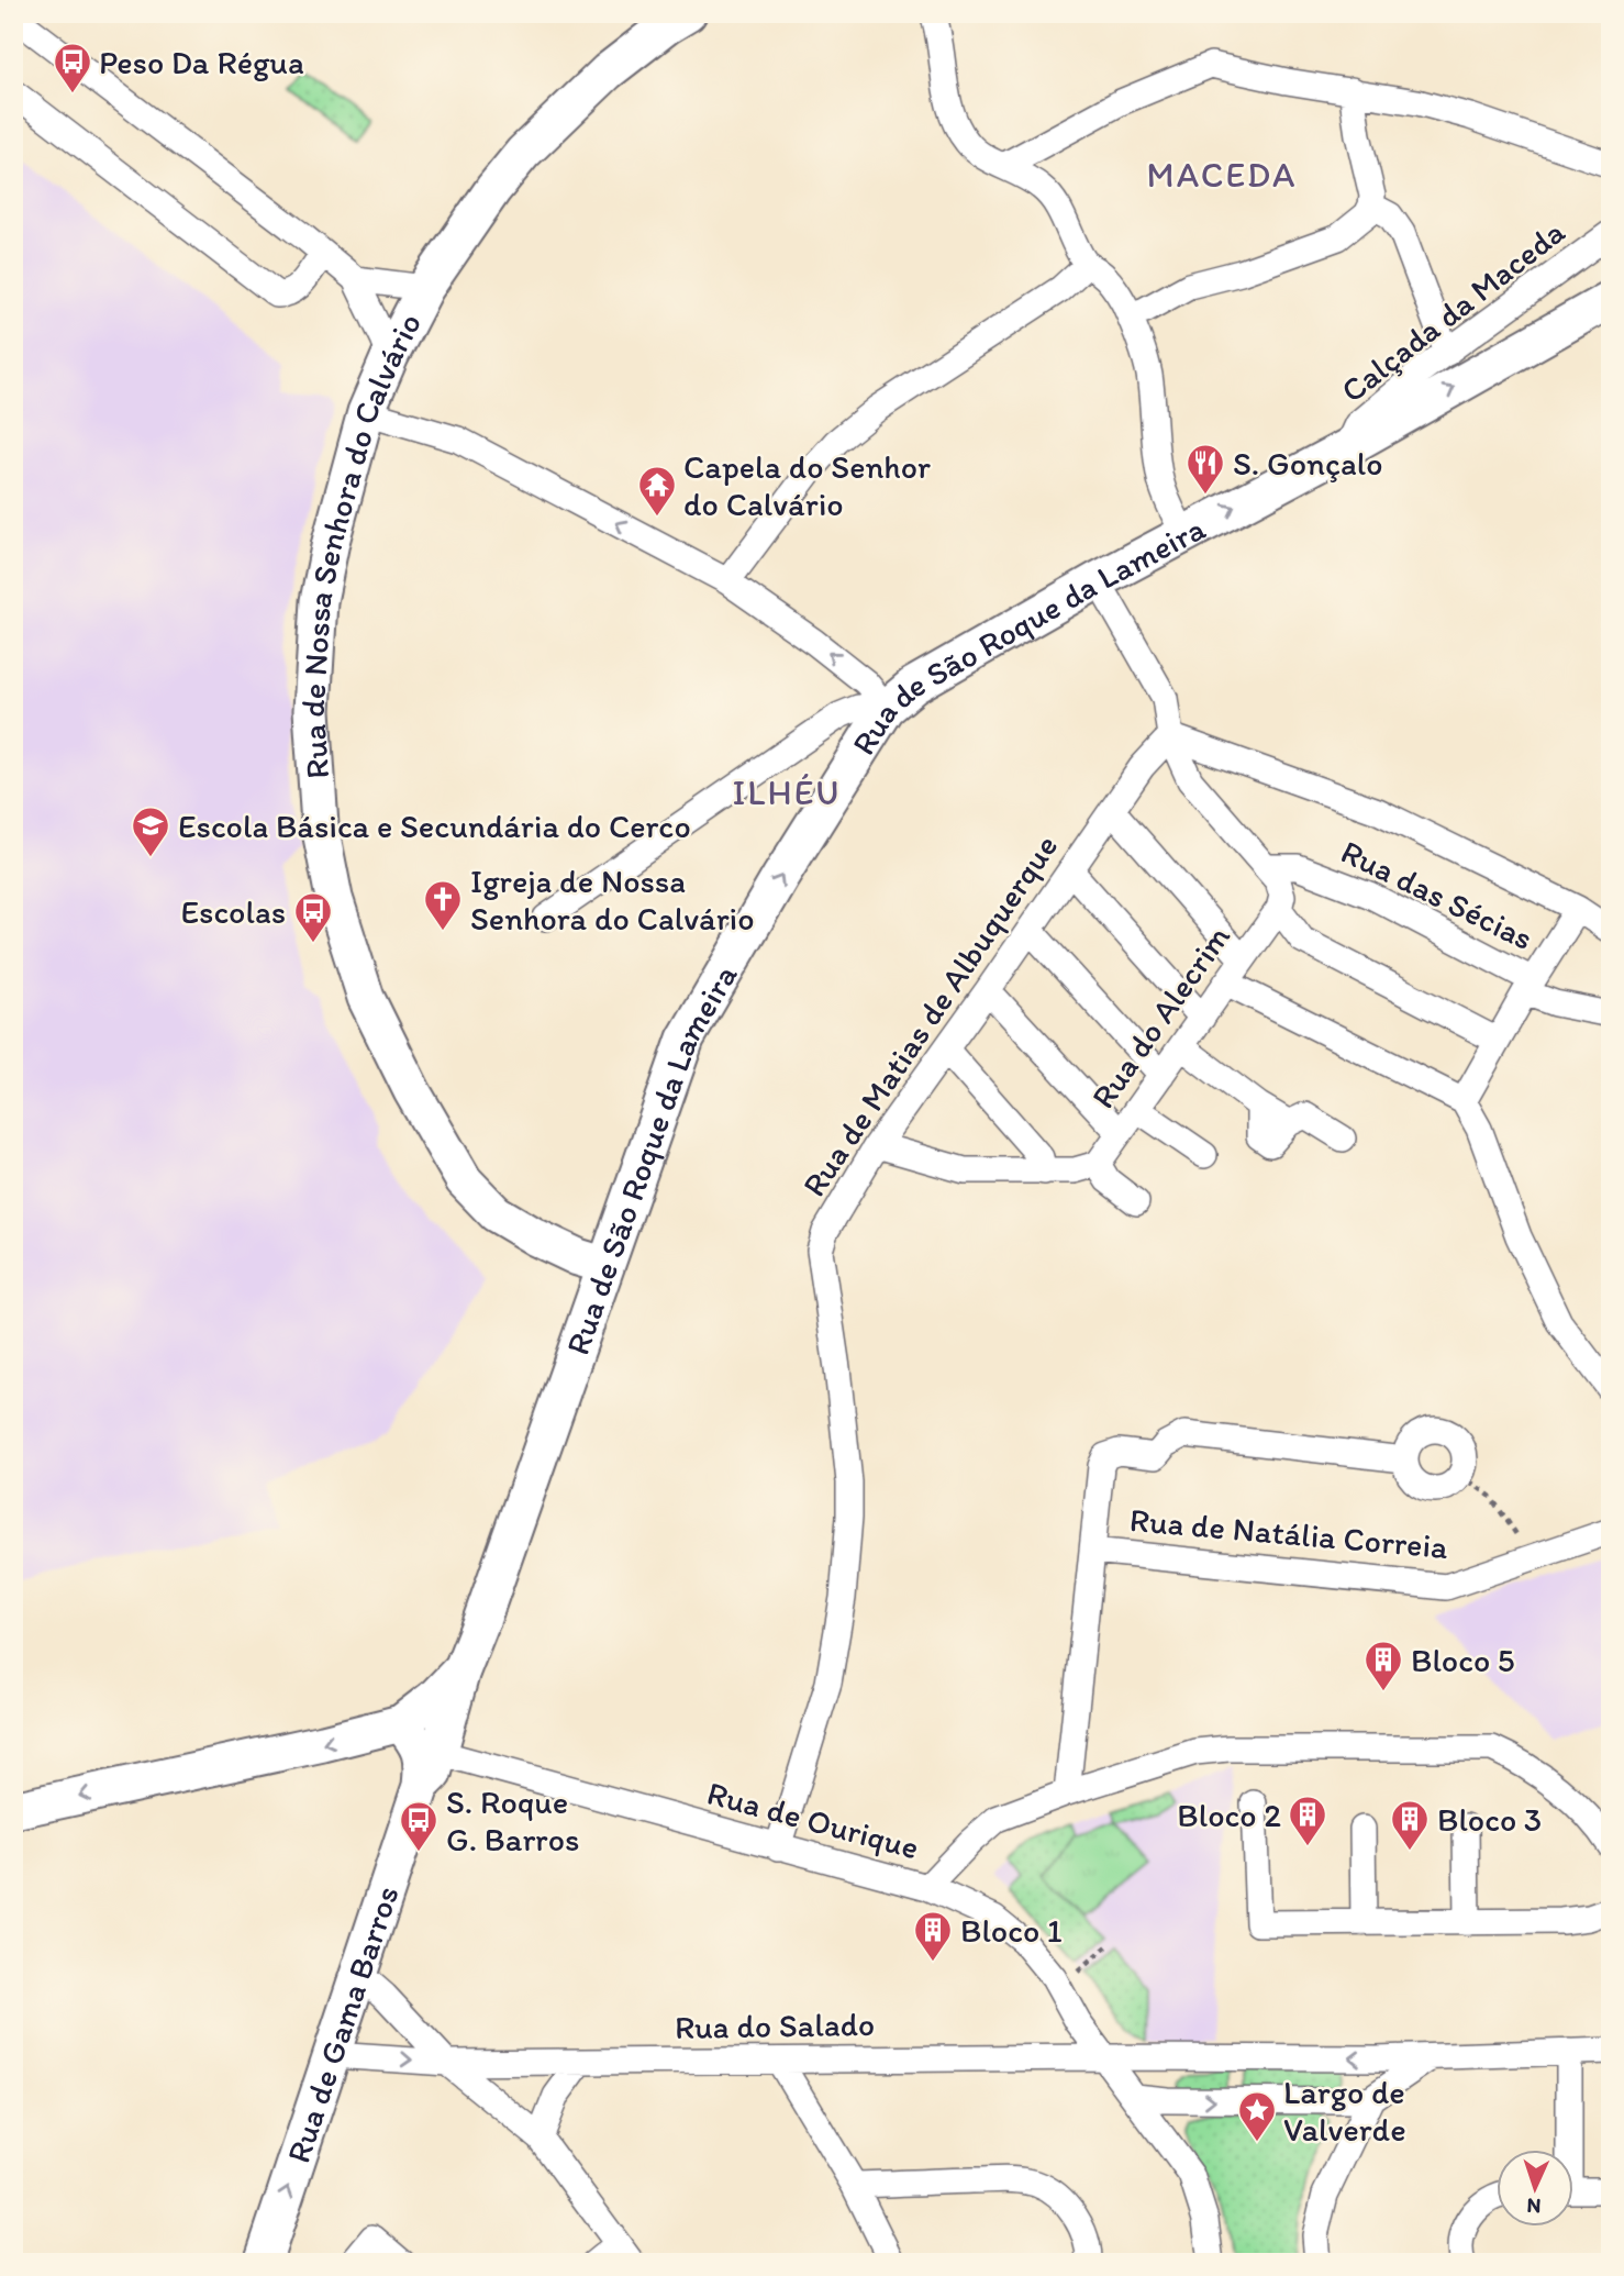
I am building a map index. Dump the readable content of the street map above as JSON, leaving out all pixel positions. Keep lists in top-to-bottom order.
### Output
{
  "streets": {
    "main road": ["Rua de Nossa Senhora do Calvário", "Rua de São Roque da Lameira", "Rua de Gama Barros"],
    "street": [
      "Calçada da Maceda",
      "Rua das Sécias",
      "Rua de Matias de Albuquerque",
      "Rua do Alecrim",
      "Rua de Natália Correia",
      "Rua de Ourique",
      "Rua do Salado"
    ]
  },
  "crossings": [
    ["Calçada da Maceda", "Rua de São Roque da Lameira"],
    ["Rua de Nossa Senhora do Calvário", "Rua de São Roque da Lameira"],
    ["Rua de São Roque da Lameira", "Rua de Gama Barros"],
    ["Rua de Matias de Albuquerque", "Rua de Ourique"],
    ["Rua de Ourique", "Rua de Gama Barros"],
    ["Rua de Ourique", "Rua do Salado"],
    ["Rua de Gama Barros", "Rua do Salado"]
  ],
  "districts": ["MACEDA", "ILHÉU"],
  "places": {
    "bus stop": ["Peso Da Régua", "Escolas", "S. Roque G. Barros"],
    "restaurant": ["S. Gonçalo"],
    "temple": ["Capela do Senhor do Calvário"],
    "school or university": ["Escola Básica e Secundária do Cerco"],
    "church": ["Igreja de Nossa Senhora do Calvário"],
    "building": [
      "Bloco 5",
      "Bloco 2",
      "Bloco 3",
      "Bloco 1"
    ],
    "place": ["Largo de Valverde"]
  },
  "north": "bottom"
}
